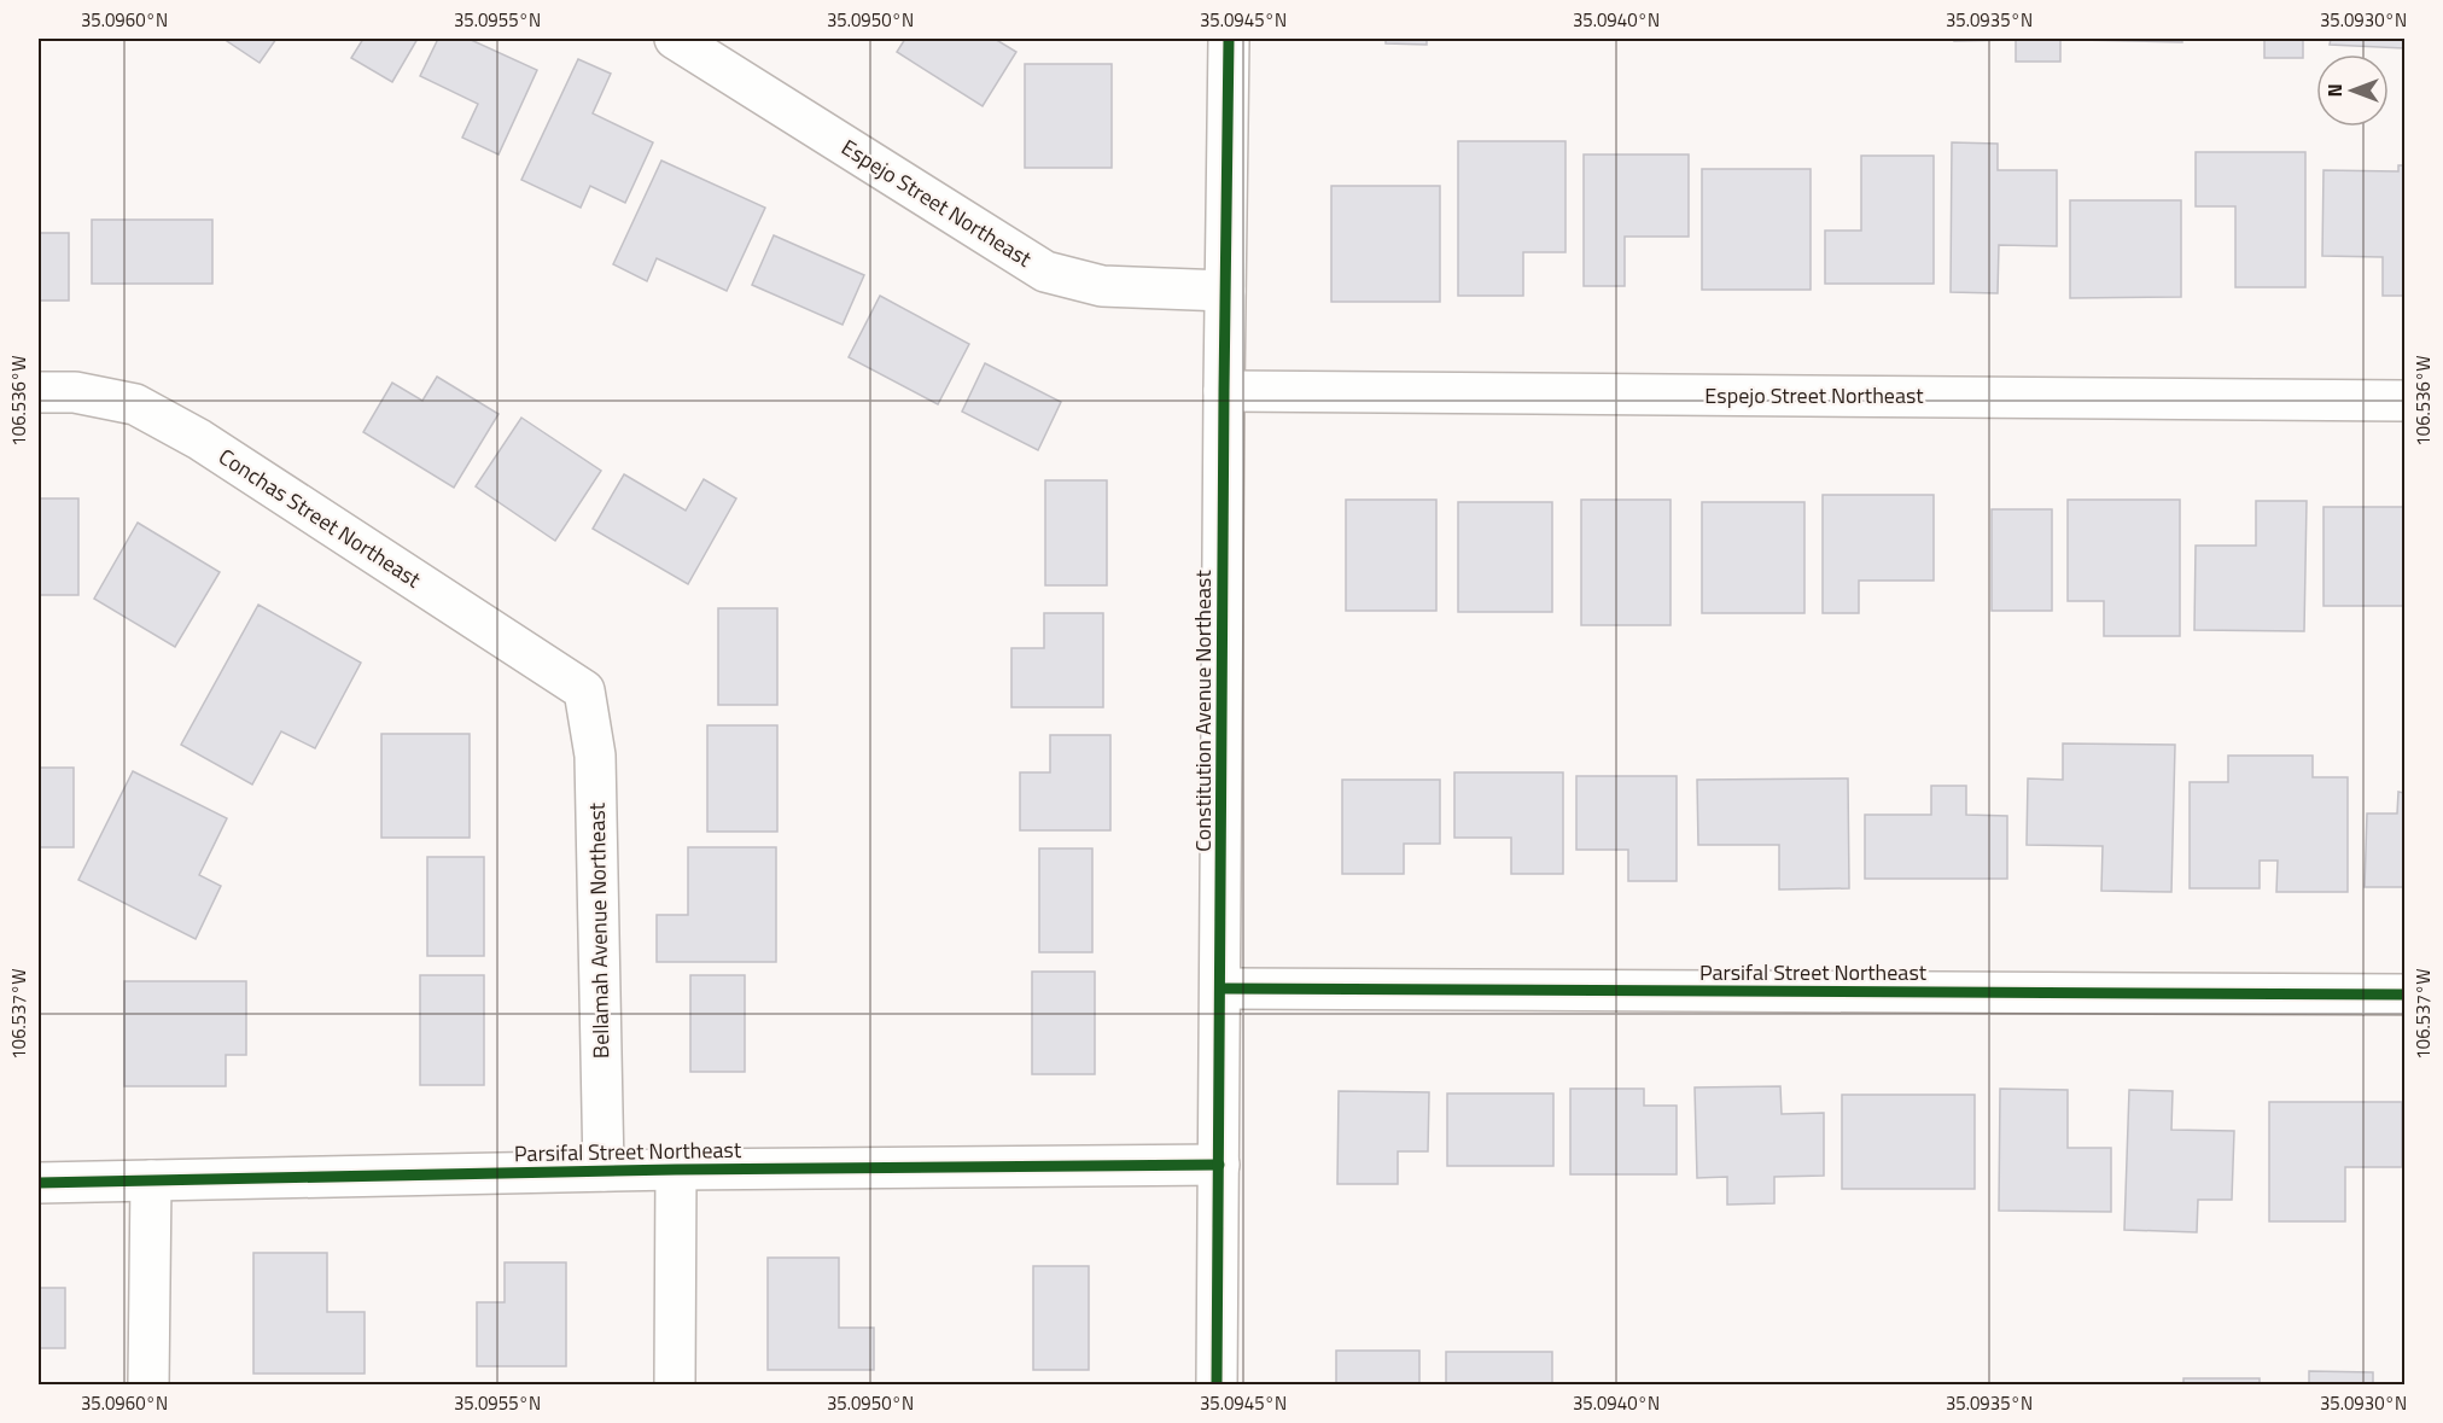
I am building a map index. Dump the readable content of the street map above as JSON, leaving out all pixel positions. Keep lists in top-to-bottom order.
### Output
{
  "streets": {
    "street": [
      "Espejo Street Northeast",
      "Conchas Street Northeast",
      "Constitution Avenue Northeast",
      "Bellamah Avenue Northeast",
      "Parsifal Street Northeast"
    ]
  },
  "crossings": [
    ["Espejo Street Northeast", "Constitution Avenue Northeast"],
    ["Conchas Street Northeast", "Bellamah Avenue Northeast"],
    ["Constitution Avenue Northeast", "Parsifal Street Northeast"],
    ["Bellamah Avenue Northeast", "Parsifal Street Northeast"]
  ],
  "north": "left",
  "coordinates": [
    "35.0960°N",
    "35.0955°N",
    "35.0950°N",
    "35.0945°N",
    "35.0940°N",
    "35.0935°N",
    "35.0930°N",
    "106.536°W",
    "106.537°W"
  ]
}
